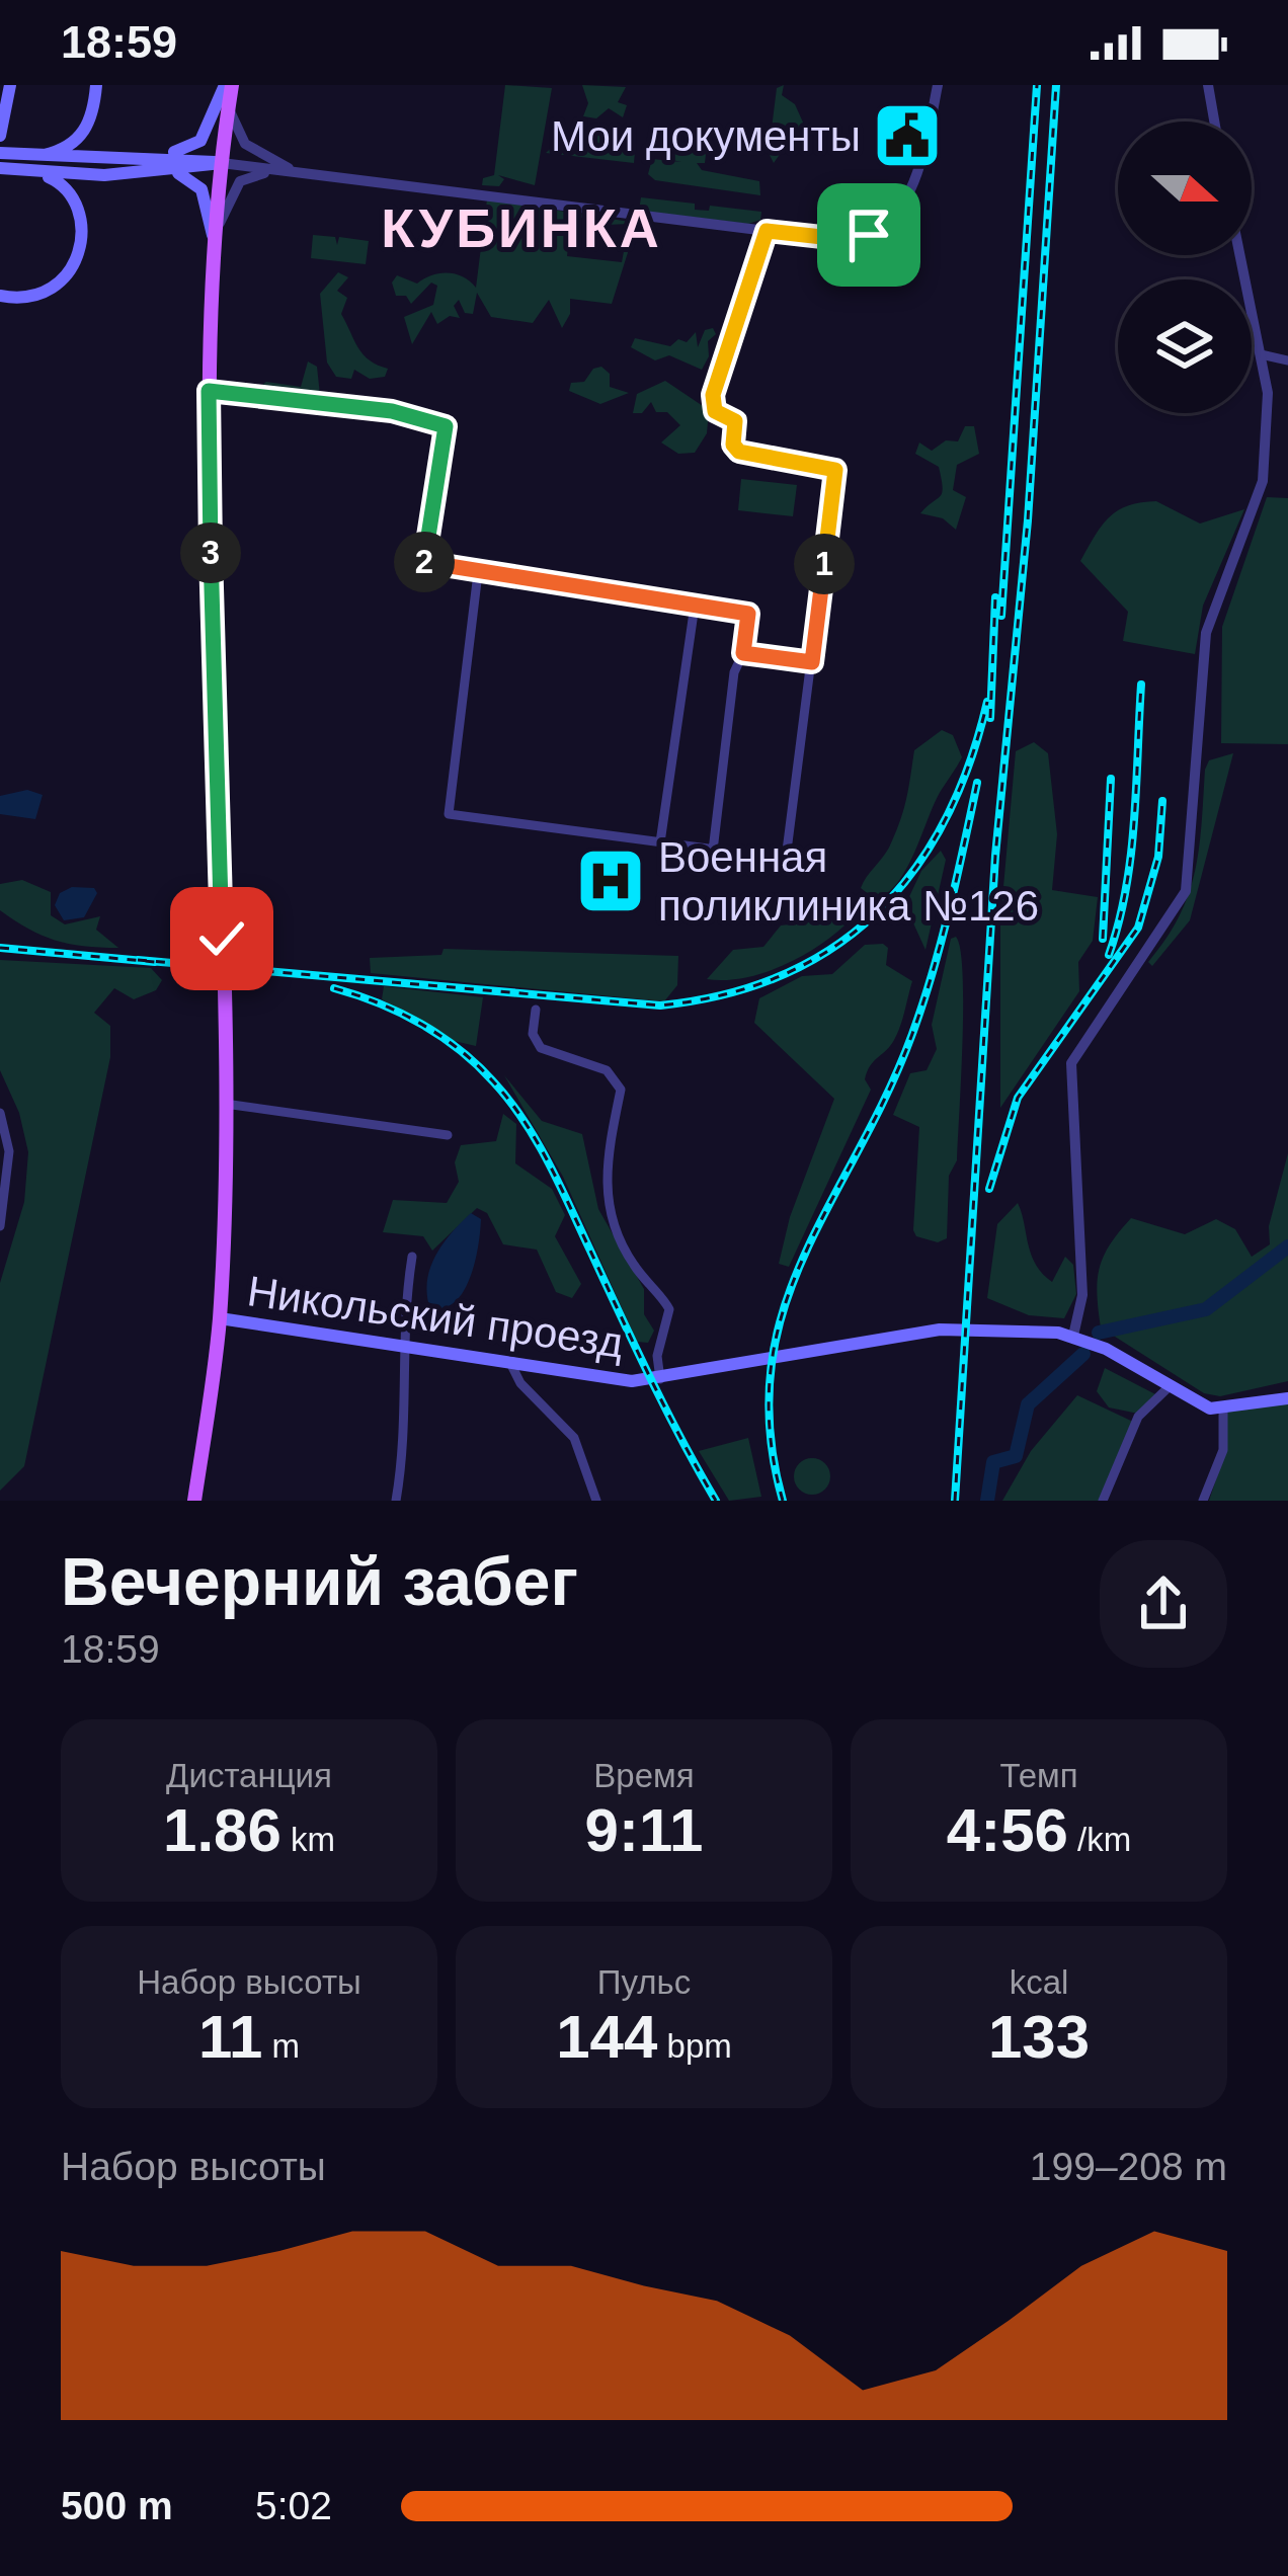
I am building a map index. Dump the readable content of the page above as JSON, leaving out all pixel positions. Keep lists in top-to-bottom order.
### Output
{
  "streets": {
    "main road": ["Никольский проезд"]
  },
  "districts": ["КУБИНКА"],
  "places": {
    "public building": ["Мои документы"],
    "hospital": ["Военная поликлиника №126"]
  },
  "north": "right",
  "page": {
    "status": "18:59",
    "pins": ["3", "2", "1"],
    "heading": ["Вечерний забег", "18:59"],
    "stats": [
      ["Дистанция", "1.86 km"],
      ["Время", "9:11"],
      ["Темп", "4:56 /km"],
      ["Набор высоты", "11 m"],
      ["Пульс", "144 bpm"],
      ["kcal", "133"]
    ],
    "chart": ["Набор высоты", "199–208 m"],
    "list": [
      {
        "name": "500 m",
        "note": "5:02"
      }
    ]
  }
}
